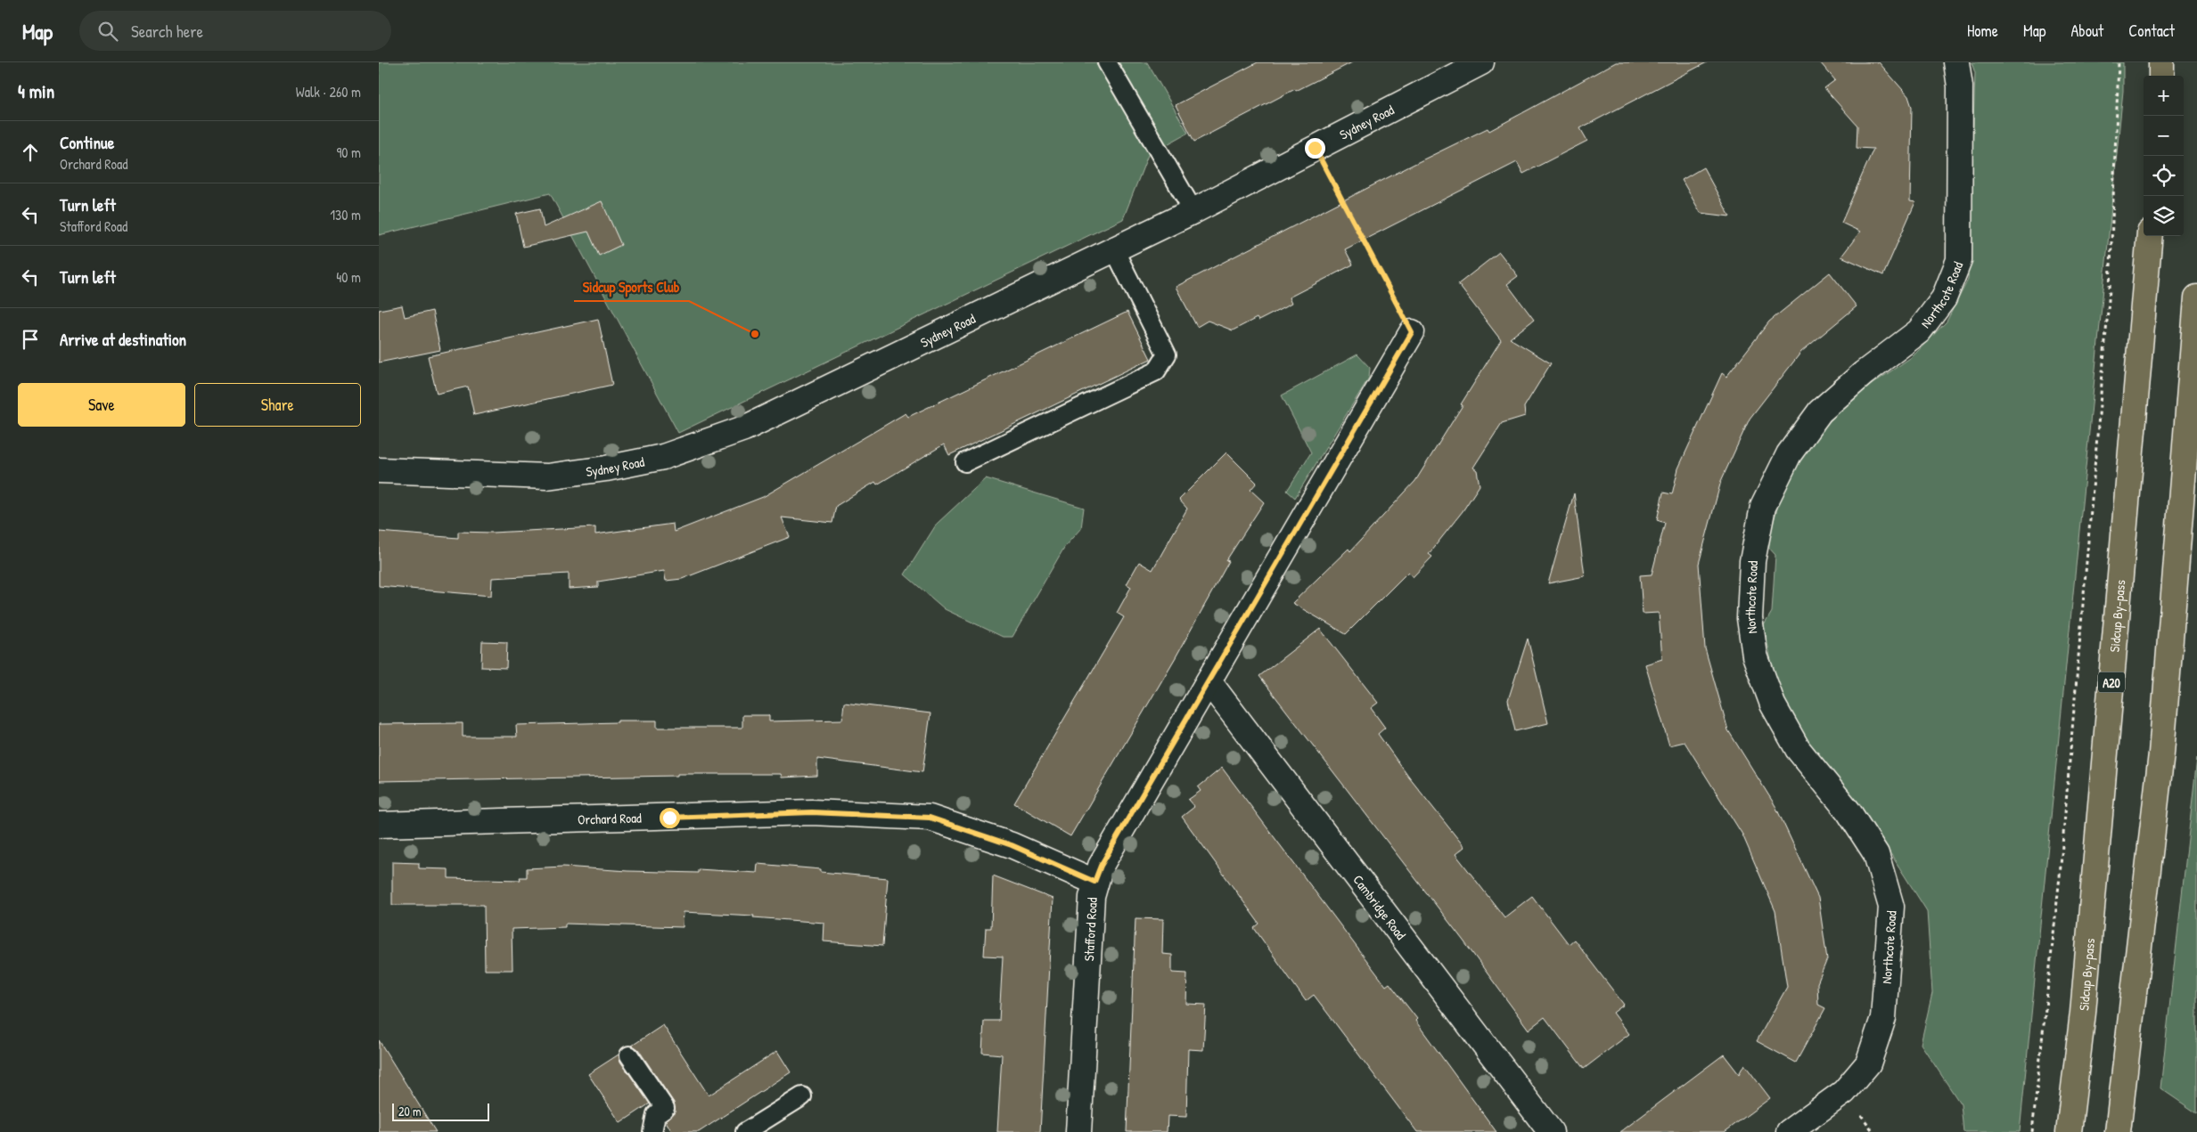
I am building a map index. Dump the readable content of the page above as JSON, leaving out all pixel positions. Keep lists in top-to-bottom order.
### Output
{
  "streets": {
    "highway": ["Sidcup By-pass", "A20"],
    "street": [
      "Sydney Road",
      "Northcote Road",
      "Orchard Road",
      "Cambridge Road",
      "Stafford Road"
    ]
  },
  "crossings": [
    ["Orchard Road", "Stafford Road"],
    ["Cambridge Road", "Stafford Road"]
  ],
  "places": ["Sidcup Sports Club"],
  "scale_bar": "20 m",
  "page": {
    "header": "Map",
    "search": "Search here",
    "nav": [
      "Home",
      "Map",
      "About",
      "Contact"
    ],
    "heading": ["4 min", "Walk · 260 m"],
    "map_buttons": ["+", "−"],
    "list": [
      ["Continue", "Orchard Road", "90 m"],
      ["Turn left", "Stafford Road", "130 m"],
      ["Turn left", "40 m"],
      "Arrive at destination"
    ],
    "buttons": ["Save", "Share"],
    "scale": "20 m"
  }
}
